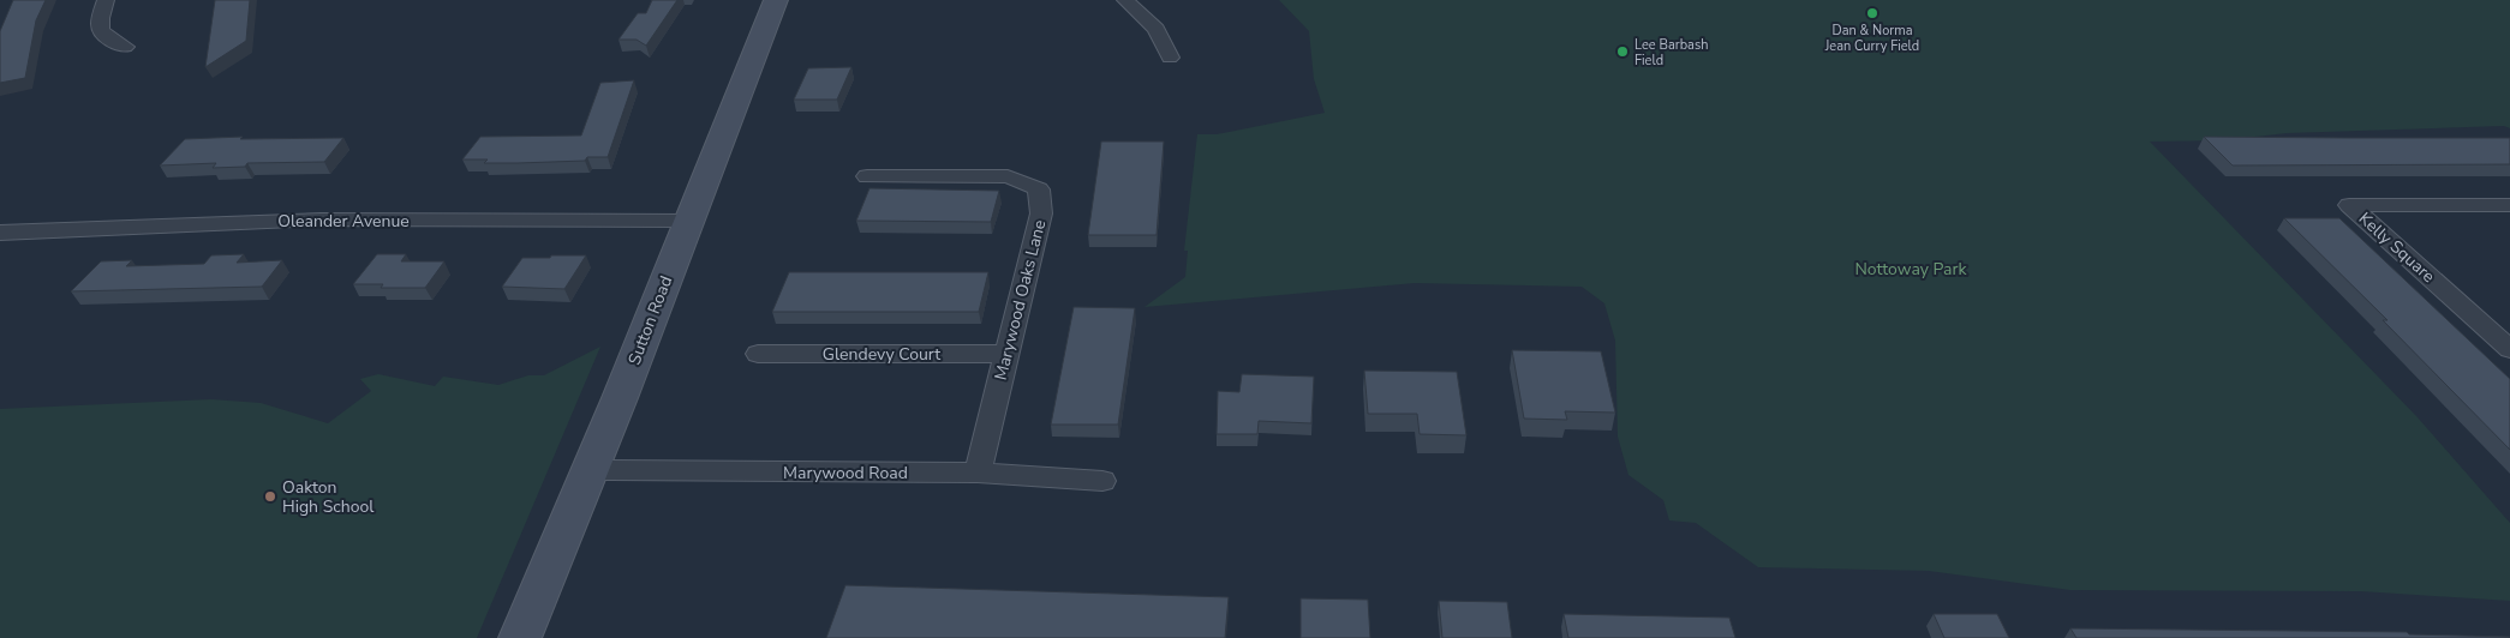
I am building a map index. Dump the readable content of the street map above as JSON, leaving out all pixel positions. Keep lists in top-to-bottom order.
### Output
{
  "streets": {
    "street": [
      "Oleander Avenue",
      "Kelly Square",
      "Marywood Oaks Lane",
      "Sutton Road",
      "Glendevy Court",
      "Marywood Road"
    ]
  },
  "crossings": [
    ["Oleander Avenue", "Sutton Road"],
    ["Marywood Oaks Lane", "Glendevy Court"],
    ["Marywood Oaks Lane", "Marywood Road"],
    ["Sutton Road", "Marywood Road"]
  ],
  "parks": ["Nottoway Park"],
  "places": ["Dan & Norma Jean Curry Field", "Lee Barbash Field", "Oakton High School"]
}
